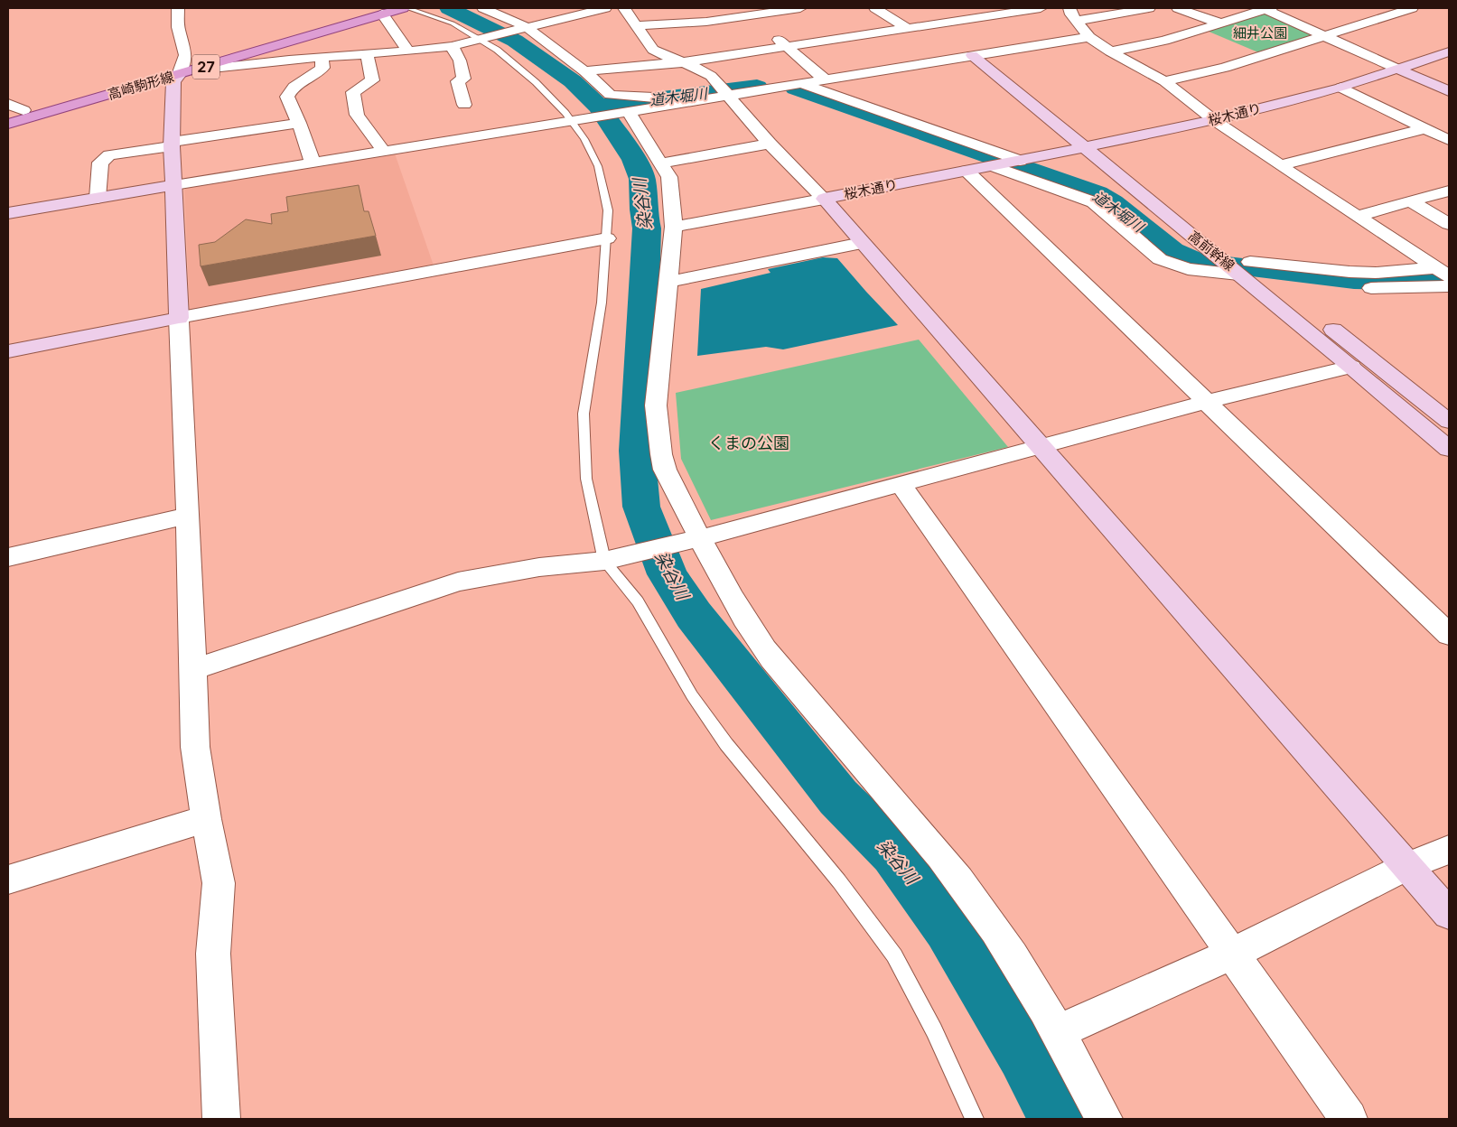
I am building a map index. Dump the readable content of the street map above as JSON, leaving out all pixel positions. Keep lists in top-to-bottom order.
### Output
{
  "streets": {
    "main road": ["27", "高崎駒形線"],
    "street": ["桜木通り", "高前幹線"]
  },
  "crossings": [
    ["桜木通り", "高前幹線"]
  ],
  "water": ["道木堀川", "染谷川"],
  "parks": ["細井公園", "くまの公園"]
}
